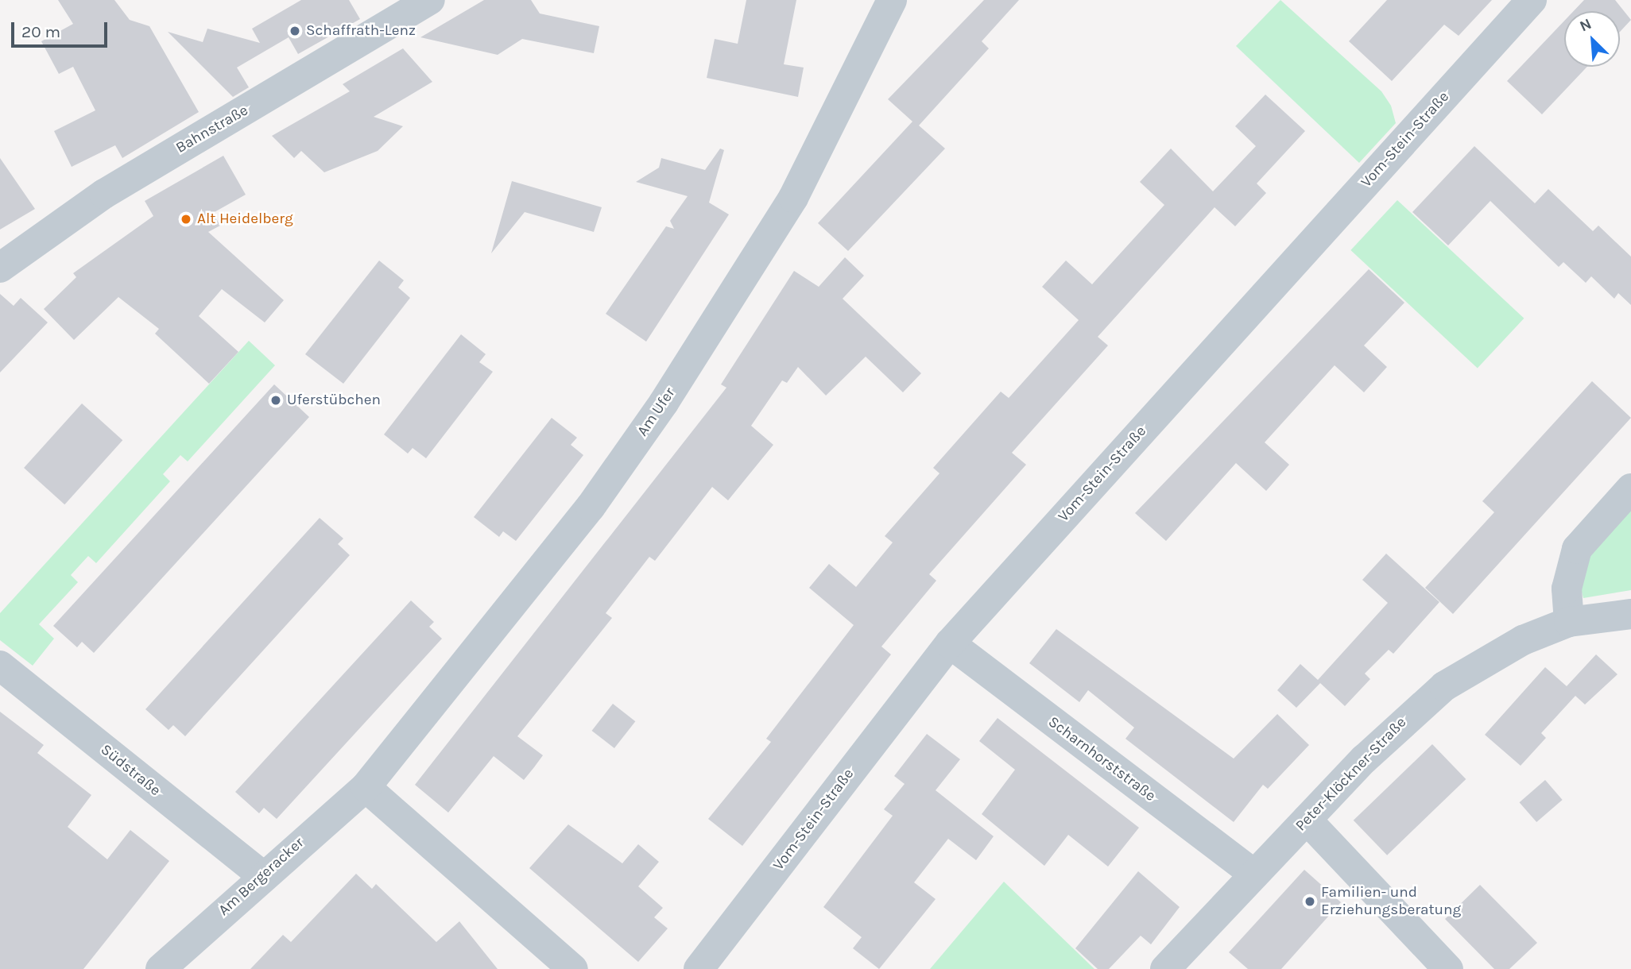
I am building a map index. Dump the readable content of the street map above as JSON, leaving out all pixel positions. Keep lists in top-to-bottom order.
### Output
{
  "streets": {
    "street": [
      "Bahnstraße",
      "Vom-Stein-Straße",
      "Am Ufer",
      "Scharnhorststraße",
      "Südstraße",
      "Peter-Klöckner-Straße",
      "Am Bergeracker"
    ]
  },
  "crossings": [
    ["Vom-Stein-Straße", "Scharnhorststraße"],
    ["Am Ufer", "Am Bergeracker"],
    ["Scharnhorststraße", "Peter-Klöckner-Straße"],
    ["Südstraße", "Am Bergeracker"]
  ],
  "places": [
    "Schaffrath-Lenz",
    "Alt Heidelberg",
    "Uferstübchen",
    "Familien- und Erziehungsberatung"
  ],
  "scale_bar": "20 m",
  "north": "top left"
}
